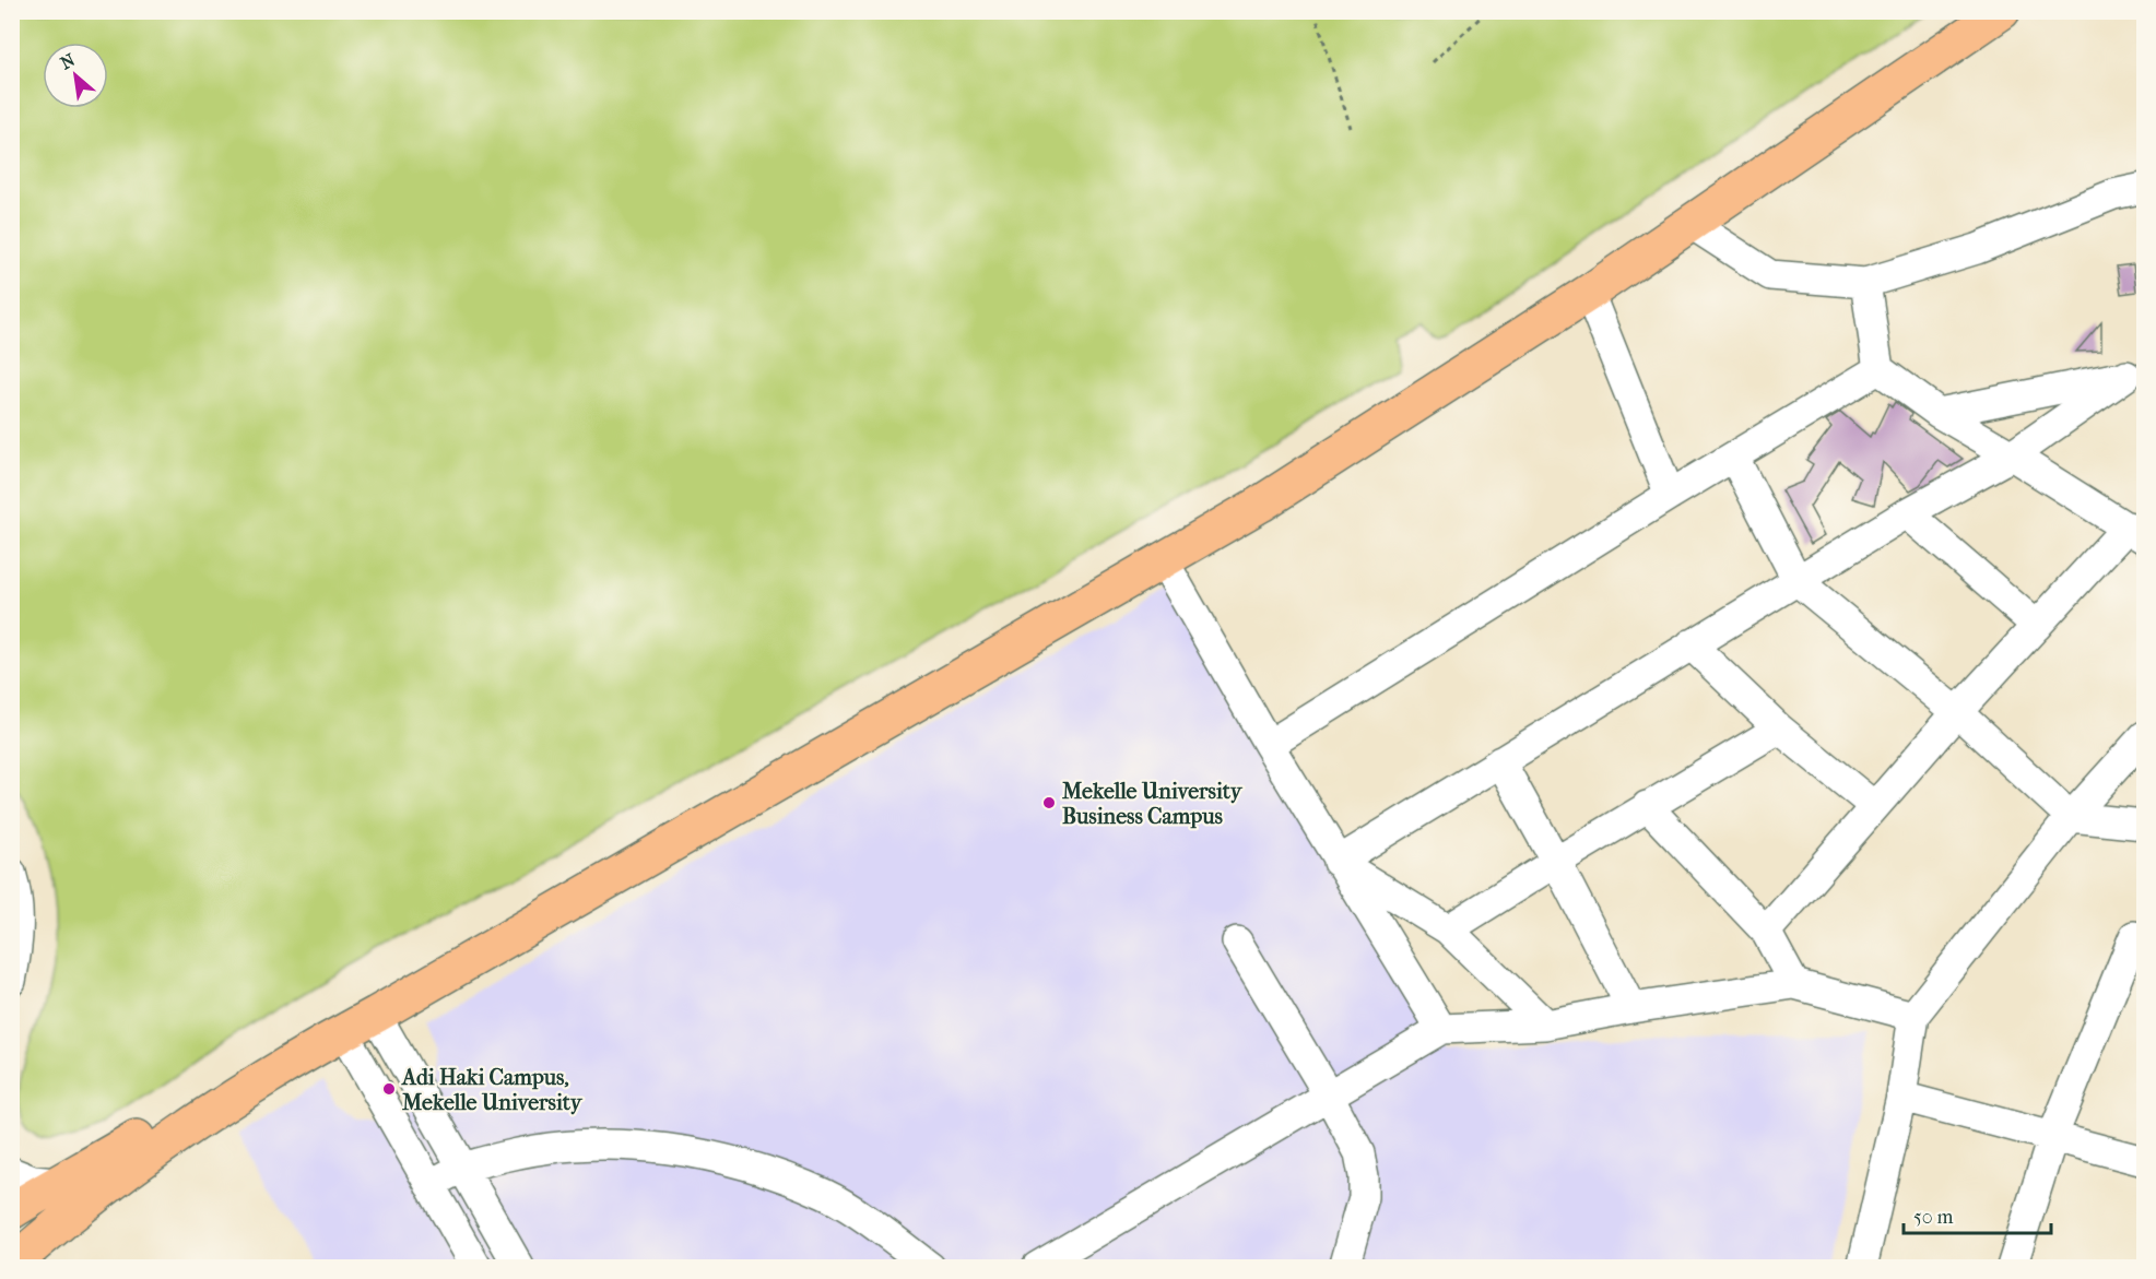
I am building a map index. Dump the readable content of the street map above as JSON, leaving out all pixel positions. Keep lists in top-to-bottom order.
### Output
{
  "places": ["Mekelle University Business Campus", "Adi Haki Campus, Mekelle University"],
  "scale_bar": "50 m",
  "north": "top left"
}
